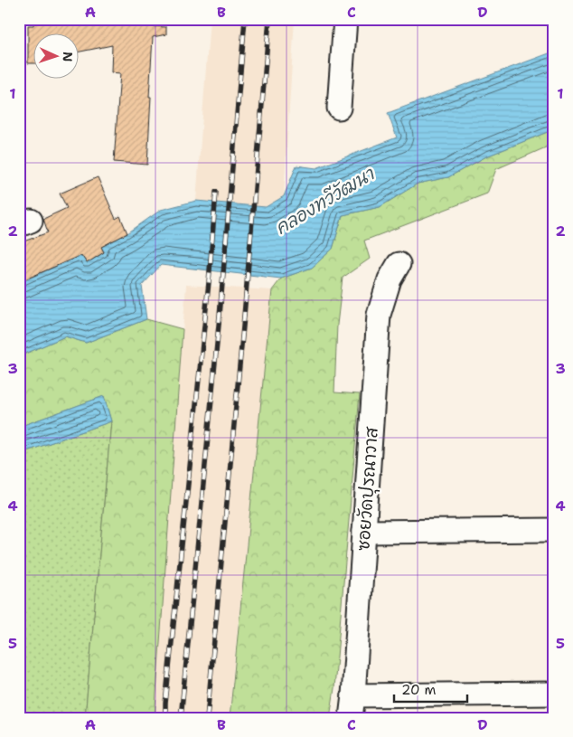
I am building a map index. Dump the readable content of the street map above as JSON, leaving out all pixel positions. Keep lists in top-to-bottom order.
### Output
{
  "streets": {
    "street": ["ซอยวัดปุรณาวาส"]
  },
  "water": ["คลองทวีวัฒนา"],
  "scale_bar": "20 m",
  "north": "right",
  "grid": {
    "columns": [
      "A",
      "B",
      "C",
      "D"
    ],
    "rows": [
      "1",
      "2",
      "3",
      "4",
      "5"
    ]
  }
}
